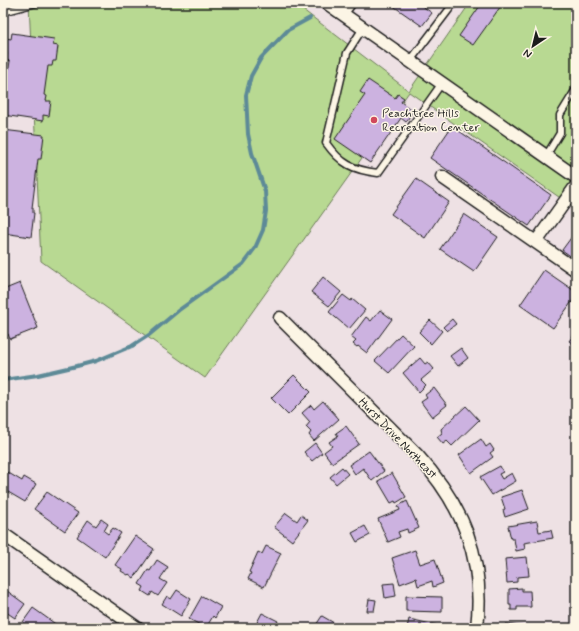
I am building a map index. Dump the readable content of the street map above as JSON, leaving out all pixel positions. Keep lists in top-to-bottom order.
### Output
{
  "streets": {
    "street": ["Hurst Drive Northeast"]
  },
  "places": ["Peachtree Hills Recreation Center"],
  "north": "bottom left"
}
